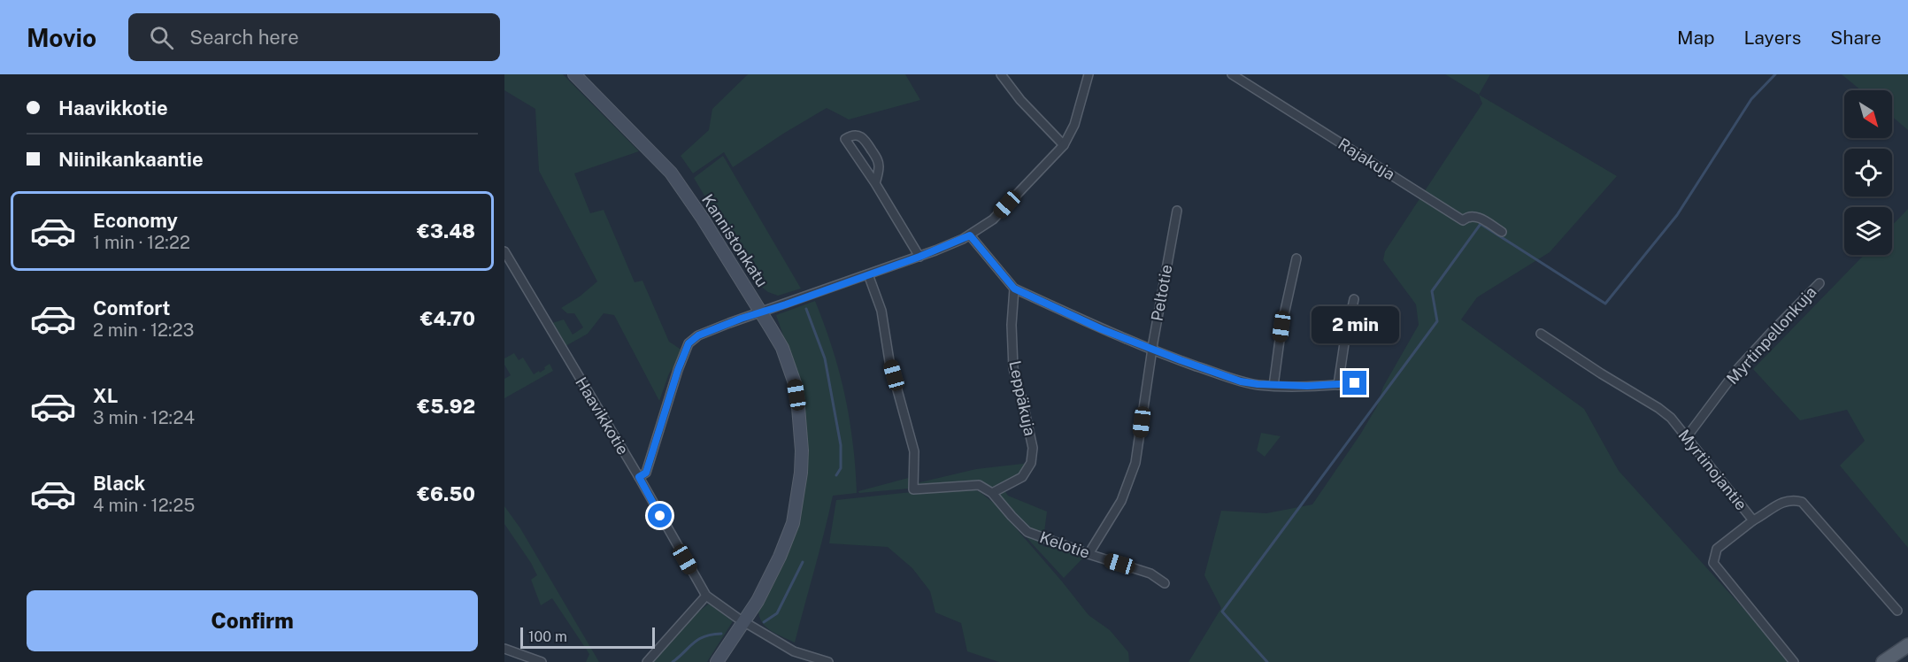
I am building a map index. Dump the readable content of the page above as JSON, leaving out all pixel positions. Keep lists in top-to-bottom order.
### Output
{
  "streets": {
    "street": [
      "Rajakuja",
      "Kannistonkatu",
      "Peltotie",
      "Myrtinpellonkuja",
      "Leppäkuja",
      "Haavikkotie",
      "Myrtinojantie",
      "Kelotie"
    ]
  },
  "crossings": [
    ["Kannistonkatu", "Haavikkotie"],
    ["Peltotie", "Kelotie"],
    ["Myrtinpellonkuja", "Myrtinojantie"],
    ["Leppäkuja", "Kelotie"]
  ],
  "scale_bar": "100 m",
  "north": "bottom right",
  "page": {
    "header": "Movio",
    "search": "Search here",
    "nav": ["Map", "Layers", "Share"],
    "banner": ["Haavikkotie", "Niinikankaantie"],
    "list": [
      {
        "name": "Economy",
        "note": "1 min · 12:22",
        "value": "€3.48"
      },
      {
        "name": "Comfort",
        "note": "2 min · 12:23",
        "value": "€4.70"
      },
      {
        "name": "XL",
        "note": "3 min · 12:24",
        "value": "€5.92"
      },
      {
        "name": "Black",
        "note": "4 min · 12:25",
        "value": "€6.50"
      }
    ],
    "bubble": "2 min",
    "buttons": "Confirm",
    "scale": "100 m"
  }
}
